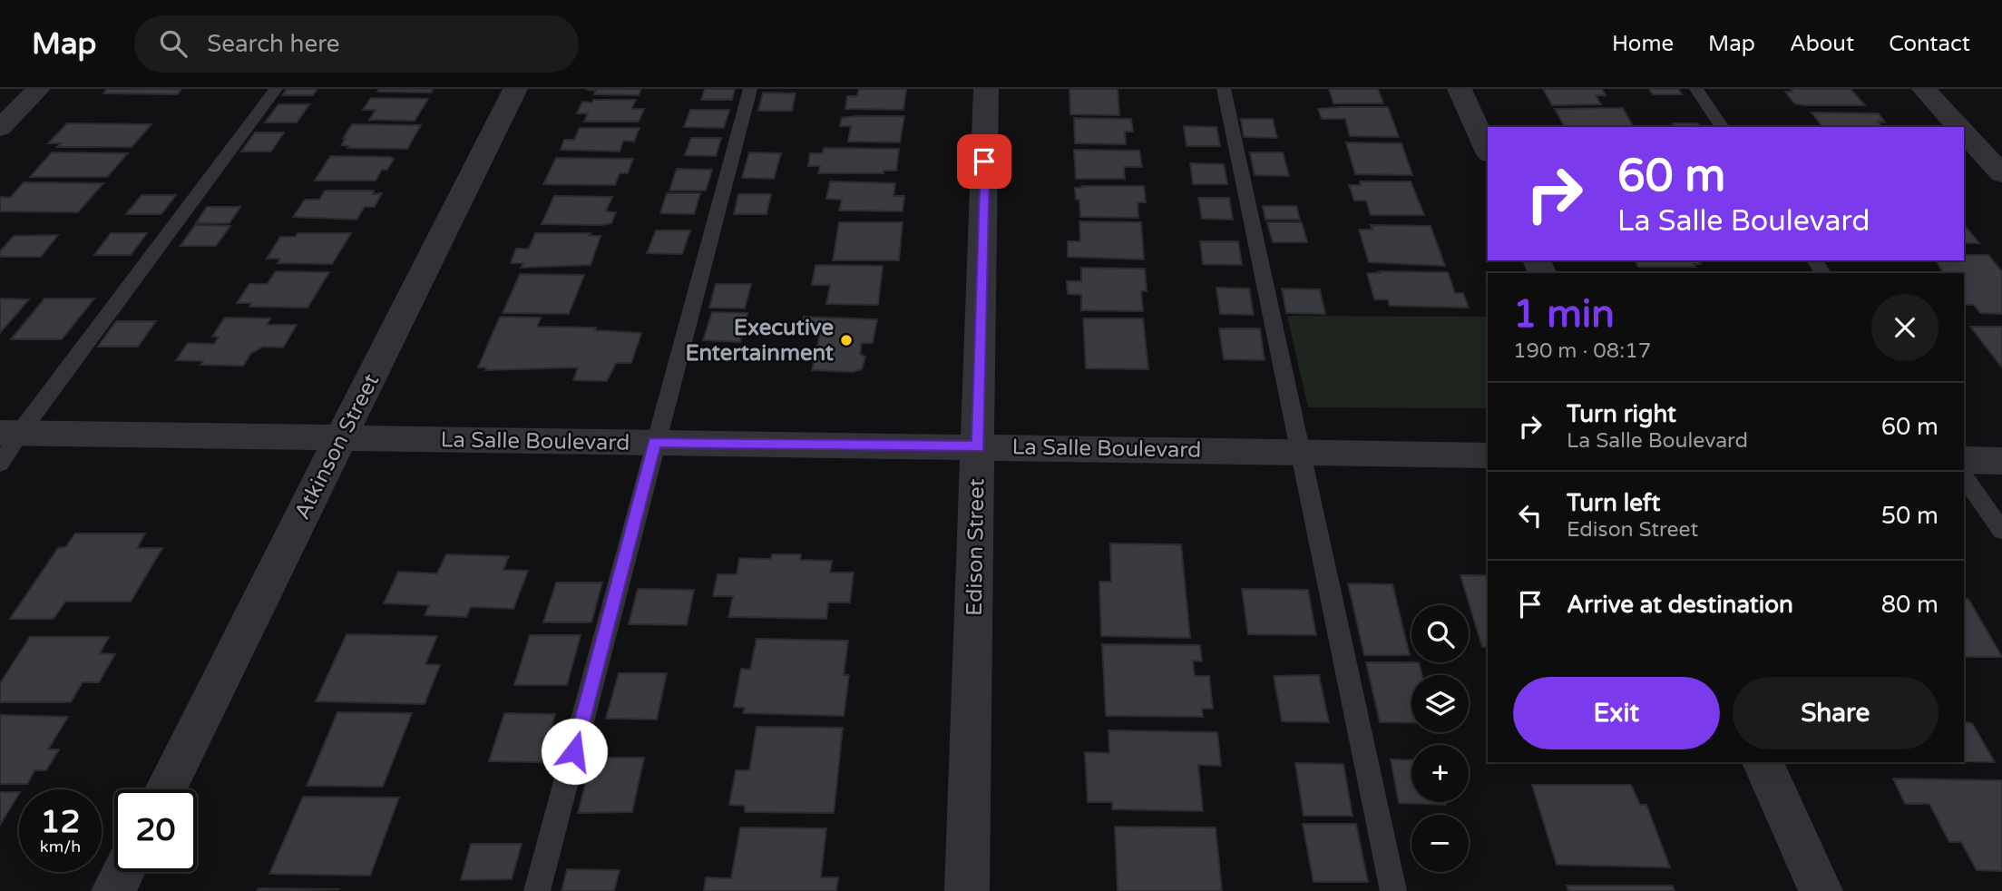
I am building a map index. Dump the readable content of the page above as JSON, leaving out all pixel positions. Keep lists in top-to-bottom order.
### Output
{
  "streets": {
    "street": ["La Salle Boulevard", "Atkinson Street", "Edison Street"]
  },
  "crossings": [
    ["La Salle Boulevard", "Atkinson Street"],
    ["La Salle Boulevard", "Edison Street"]
  ],
  "places": ["Executive Entertainment"],
  "page": {
    "header": "Map",
    "search": "Search here",
    "nav": [
      "Home",
      "Map",
      "About",
      "Contact"
    ],
    "turn": ["60 m", "La Salle Boulevard"],
    "heading": ["1 min", "190 m · 08:17"],
    "list": [
      {
        "name": "Turn right",
        "note": "La Salle Boulevard",
        "value": "60 m"
      },
      {
        "name": "Turn left",
        "note": "Edison Street",
        "value": "50 m"
      },
      {
        "name": "Arrive at destination",
        "value": "80 m"
      }
    ],
    "map_buttons": ["+", "−"],
    "buttons": ["Exit", "Share"],
    "speed": "12 km/h",
    "limit": "20"
  }
}
